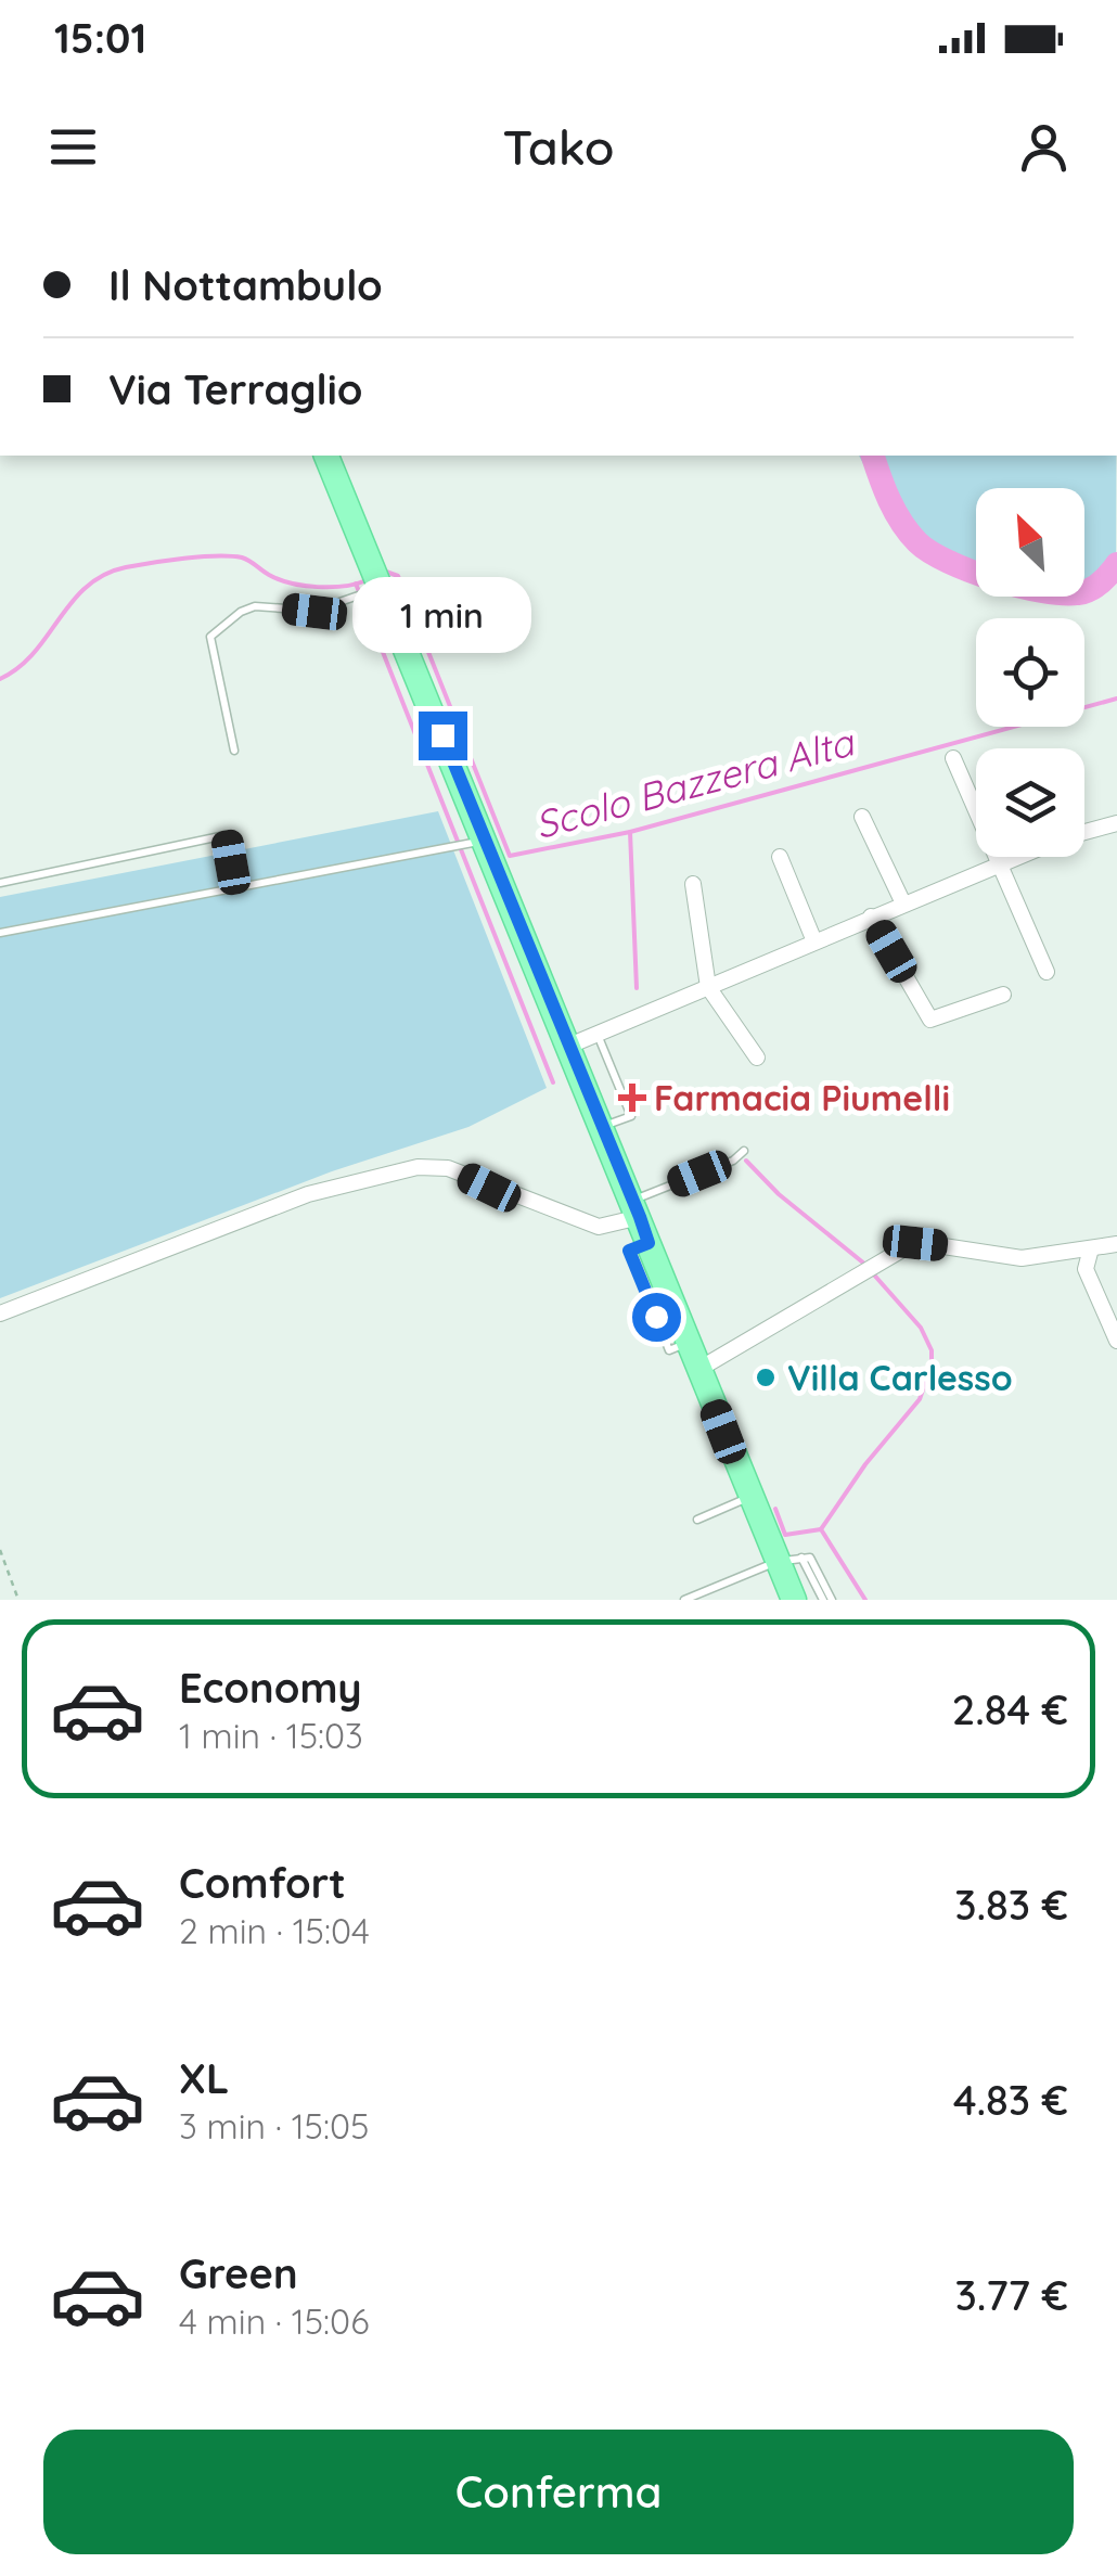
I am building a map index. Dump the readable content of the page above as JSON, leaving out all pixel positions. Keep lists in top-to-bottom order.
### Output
{
  "water": ["Scolo Bazzera Alta"],
  "places": {
    "health": ["Farmacia Piumelli"],
    "other": ["Villa Carlesso"]
  },
  "north": "top left",
  "page": {
    "status": "15:01",
    "header": "Tako",
    "banner": ["Il Nottambulo", "Via Terraglio"],
    "bubble": "1 min",
    "list": [
      {
        "name": "Economy",
        "note": "1 min · 15:03",
        "value": "2.84 €"
      },
      {
        "name": "Comfort",
        "note": "2 min · 15:04",
        "value": "3.83 €"
      },
      {
        "name": "XL",
        "note": "3 min · 15:05",
        "value": "4.83 €"
      },
      {
        "name": "Green",
        "note": "4 min · 15:06",
        "value": "3.77 €"
      }
    ],
    "buttons": "Conferma"
  }
}
